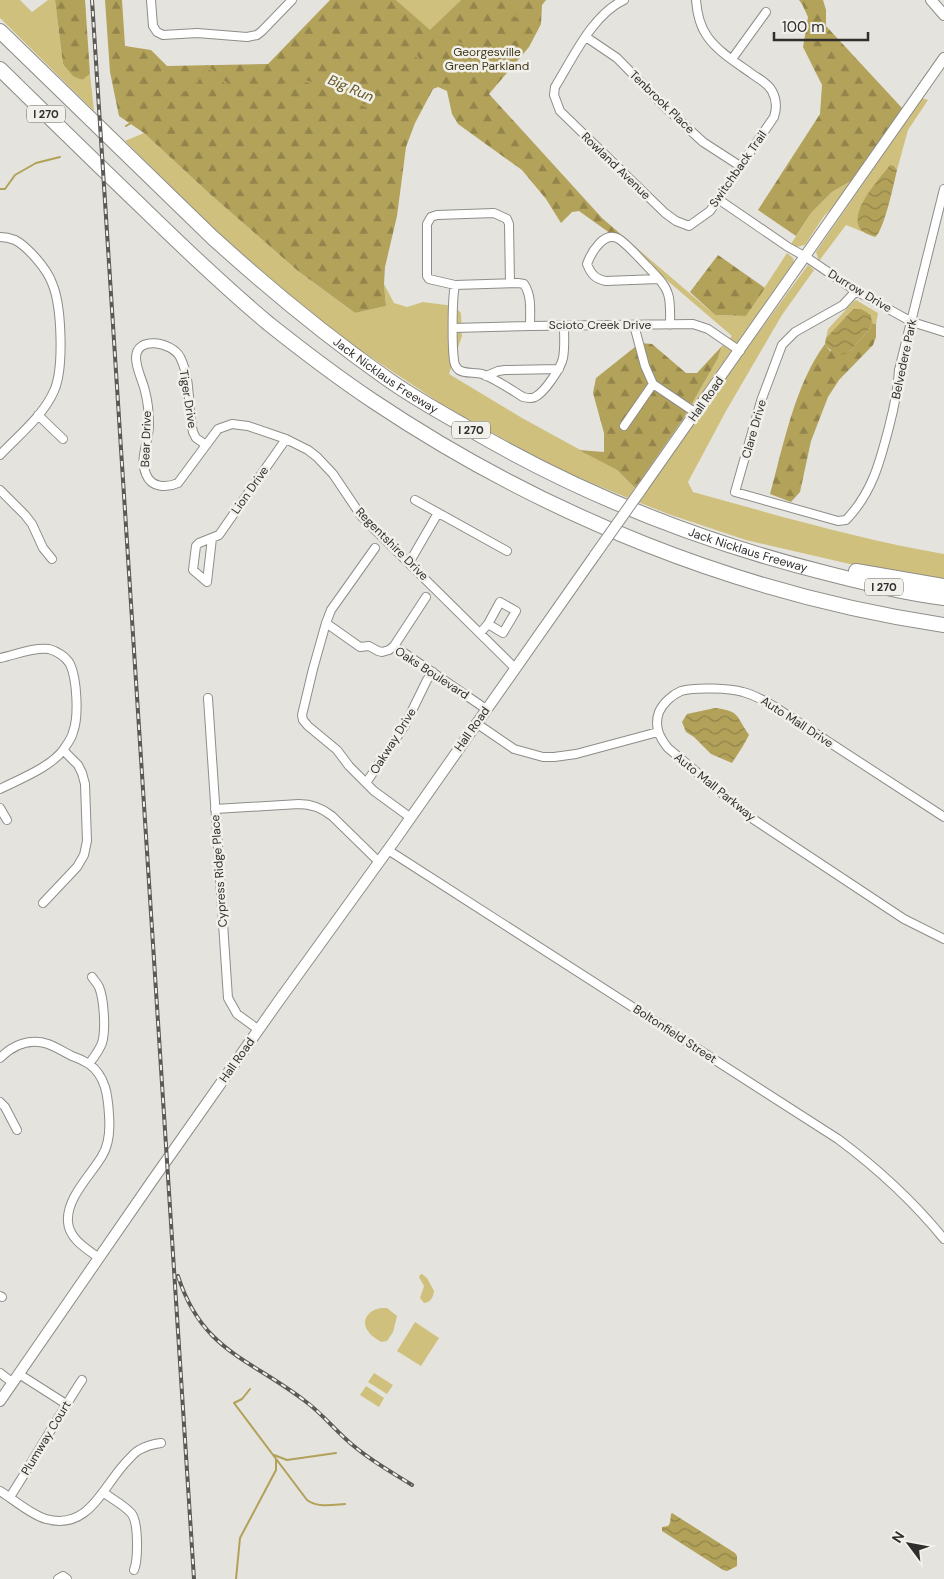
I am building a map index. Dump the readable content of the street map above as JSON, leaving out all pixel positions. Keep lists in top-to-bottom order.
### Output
{
  "streets": {
    "highway": ["I 270", "Jack Nicklaus Freeway"],
    "main road": ["Hall Road"],
    "street": [
      "Tenbrook Place",
      "Rowland Avenue",
      "Switchback Trail",
      "Durrow Drive",
      "Scioto Creek Drive",
      "Belvedere Park",
      "Tiger Drive",
      "Clare Drive",
      "Bear Drive",
      "Lion Drive",
      "Regentshire Drive",
      "Oaks Boulevard",
      "Auto Mall Drive",
      "Oakway Drive",
      "Auto Mall Parkway",
      "Cypress Ridge Place",
      "Boltonfield Street",
      "Plumway Court"
    ]
  },
  "crossings": [
    ["Tenbrook Place", "Rowland Avenue"],
    ["Tenbrook Place", "Switchback Trail"],
    ["Rowland Avenue", "Switchback Trail"],
    ["Switchback Trail", "Durrow Drive"],
    ["Durrow Drive", "Belvedere Park"],
    ["Durrow Drive", "Hall Road"],
    ["Durrow Drive", "Clare Drive"],
    ["Scioto Creek Drive", "Hall Road"],
    ["Belvedere Park", "Clare Drive"],
    ["Tiger Drive", "Bear Drive"],
    ["Tiger Drive", "Regentshire Drive"],
    ["Hall Road", "Regentshire Drive"],
    ["Hall Road", "Oaks Boulevard"],
    ["Hall Road", "Cypress Ridge Place"],
    ["Hall Road", "Boltonfield Street"],
    ["Bear Drive", "Regentshire Drive"],
    ["Lion Drive", "Regentshire Drive"],
    ["Oaks Boulevard", "Oakway Drive"],
    ["Auto Mall Drive", "Auto Mall Parkway"]
  ],
  "water": ["Big Run"],
  "parks": ["Georgesville Green Parkland"],
  "scale_bar": "100 m",
  "north": "top left"
}
